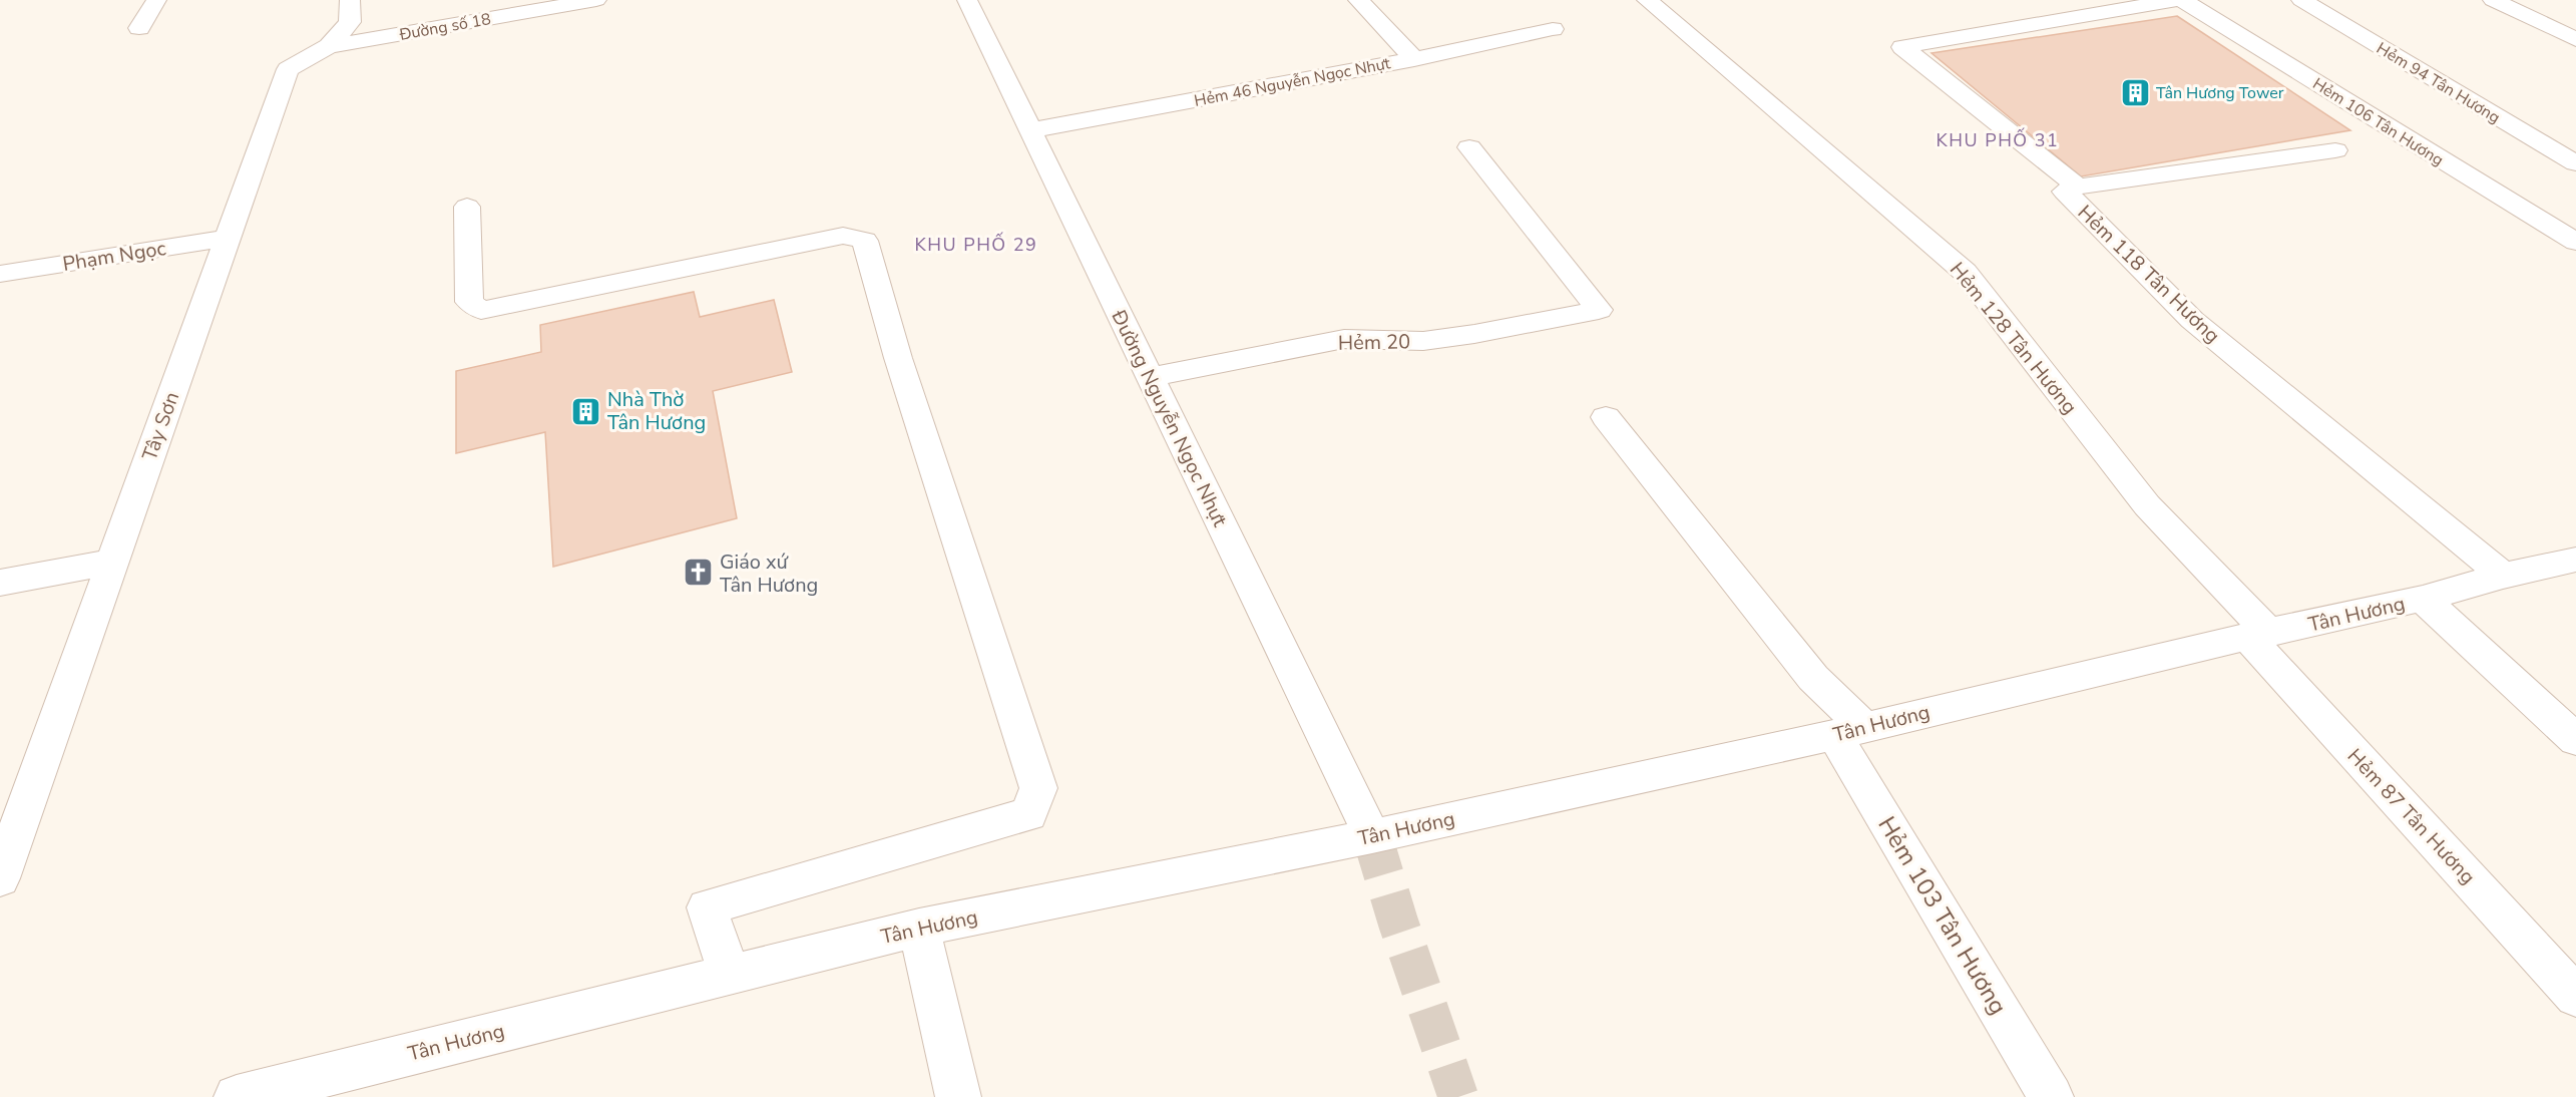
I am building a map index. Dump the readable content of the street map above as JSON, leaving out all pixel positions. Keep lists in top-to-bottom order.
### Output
{
  "streets": {
    "street": [
      "Đường số 18",
      "Hẻm 46 Nguyễn Ngọc Nhựt",
      "Hẻm 94 Tân Hương",
      "Hẻm 106 Tân Hương",
      "Phạm Ngọc",
      "Hẻm 118 Tân Hương",
      "Hẻm 128 Tân Hương",
      "Hẻm 20",
      "Đường Nguyễn Ngọc Nhựt",
      "Tây Sơn",
      "Tân Hương",
      "Hẻm 87 Tân Hương",
      "Hẻm 103 Tân Hương"
    ]
  },
  "crossings": [
    ["Đường số 18", "Tây Sơn"],
    ["Hẻm 46 Nguyễn Ngọc Nhựt", "Đường Nguyễn Ngọc Nhựt"],
    ["Phạm Ngọc", "Tây Sơn"],
    ["Hẻm 118 Tân Hương", "Tân Hương"],
    ["Hẻm 128 Tân Hương", "Tân Hương"],
    ["Hẻm 128 Tân Hương", "Hẻm 87 Tân Hương"],
    ["Hẻm 20", "Đường Nguyễn Ngọc Nhựt"],
    ["Đường Nguyễn Ngọc Nhựt", "Tân Hương"],
    ["Tân Hương", "Hẻm 87 Tân Hương"],
    ["Tân Hương", "Hẻm 103 Tân Hương"]
  ],
  "districts": ["KHU PHỐ 31", "KHU PHỐ 29"],
  "places": {
    "building": ["Tân Hương Tower", "Nhà Thờ Tân Hương"],
    "church": ["Giáo xứ Tân Hương"]
  }
}
